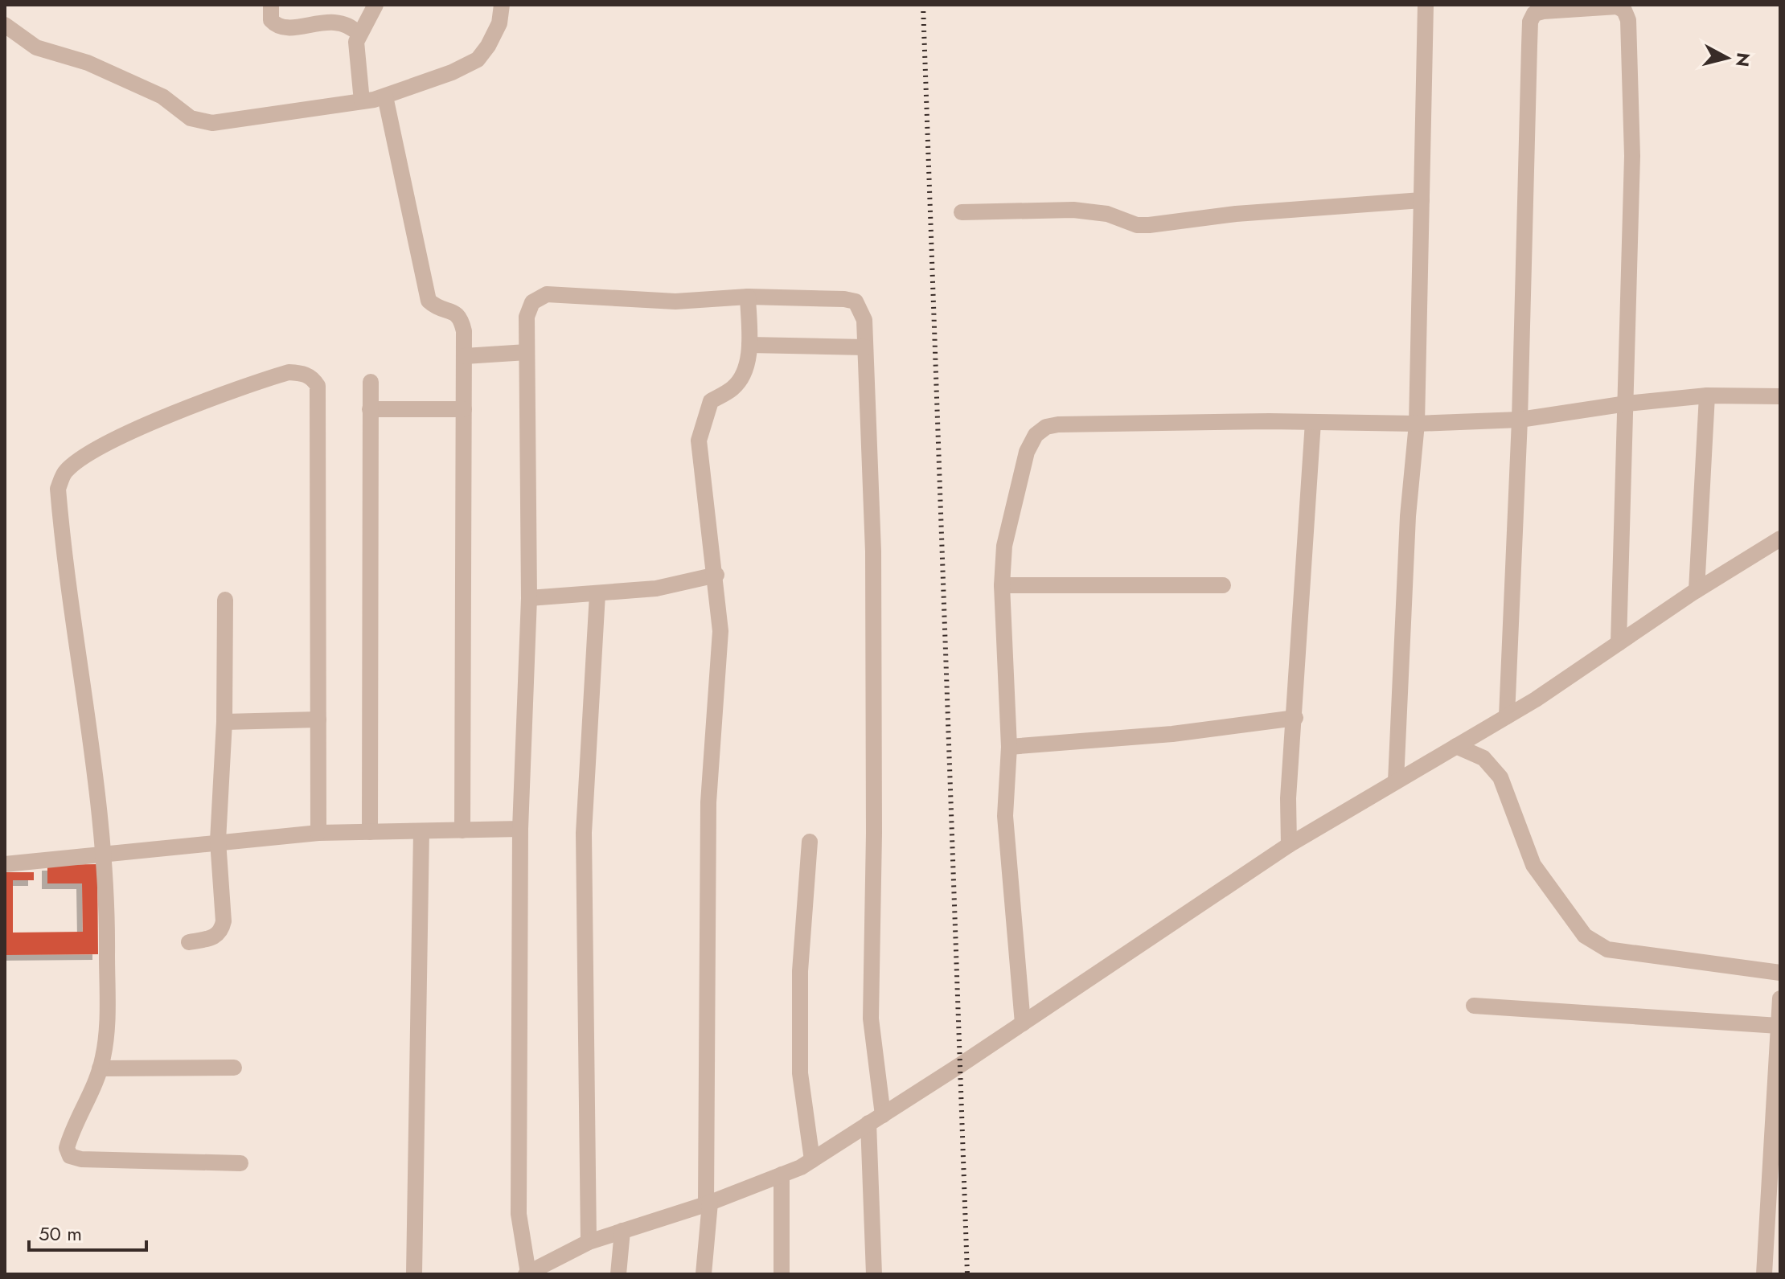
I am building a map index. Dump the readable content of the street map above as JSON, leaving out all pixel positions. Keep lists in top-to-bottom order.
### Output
{
  "scale_bar": "50 m",
  "north": "right"
}
